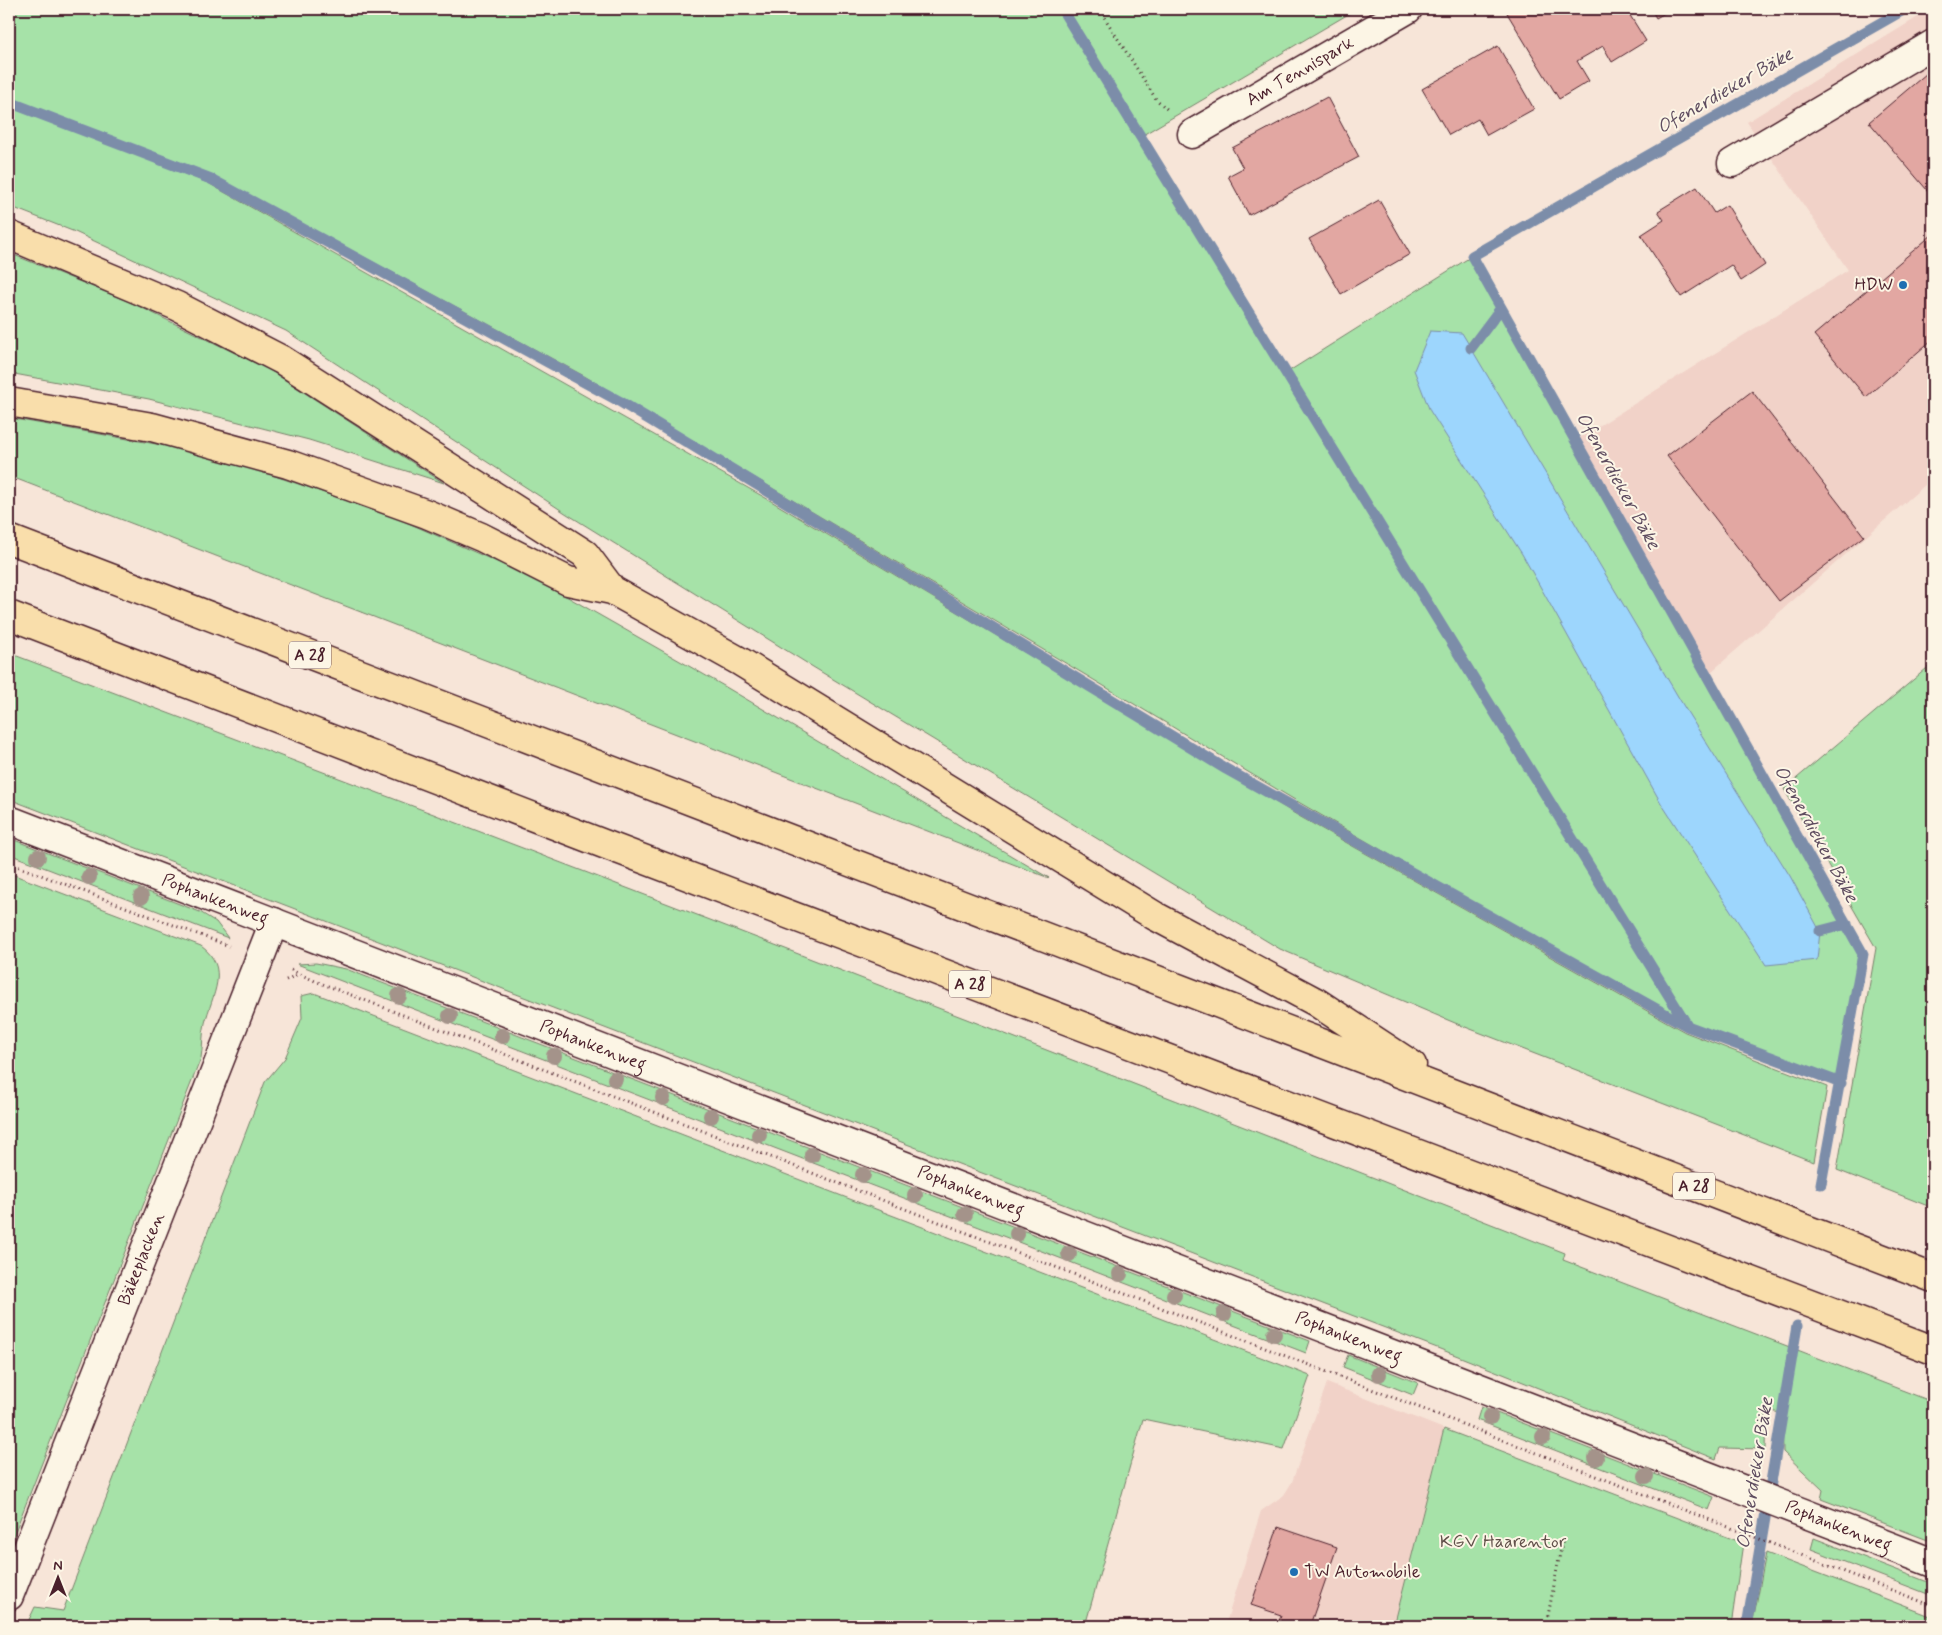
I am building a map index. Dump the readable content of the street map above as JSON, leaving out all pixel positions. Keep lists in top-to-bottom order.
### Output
{
  "streets": {
    "highway": ["A 28"],
    "street": ["Am Tennispark", "Pophankenweg", "Bäkeplacken"]
  },
  "crossings": [
    ["Pophankenweg", "Bäkeplacken"]
  ],
  "water": ["Ofenerdieker Bäke"],
  "parks": ["KGV Haarentor"],
  "places": ["HDW", "TW Automobile"],
  "north": "top"
}
